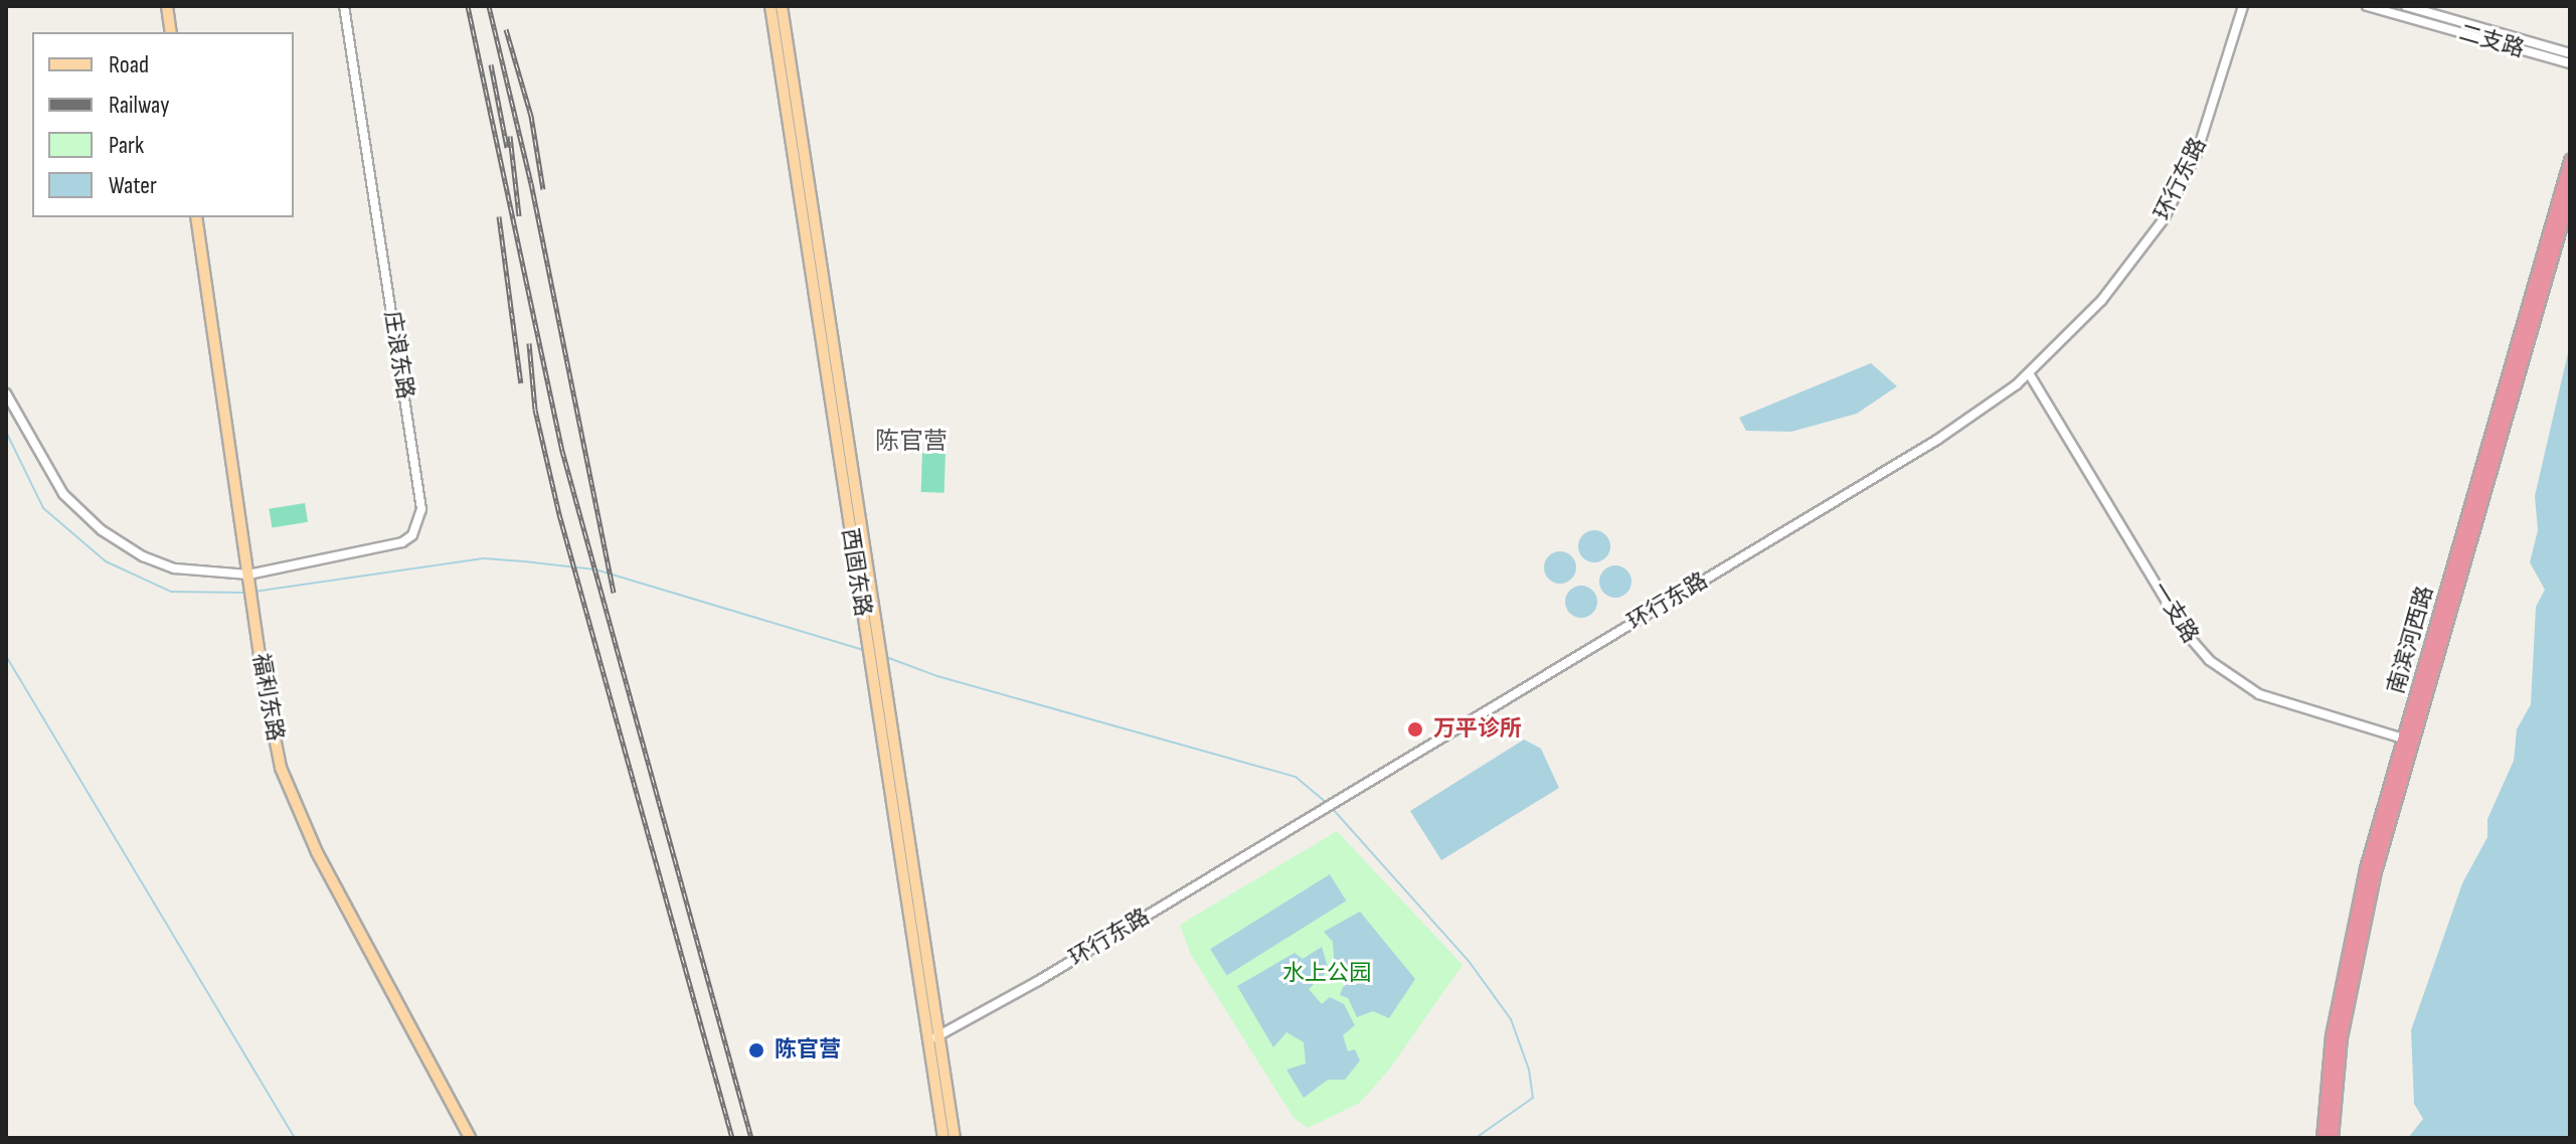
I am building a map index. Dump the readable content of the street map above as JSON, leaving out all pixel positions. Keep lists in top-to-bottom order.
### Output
{
  "streets": {
    "highway": ["南滨河西路"],
    "main road": ["西固东路", "福利东路"],
    "street": [
      "二支路",
      "环行东路",
      "庄浪东路",
      "一支路"
    ]
  },
  "crossings": [
    ["环行东路", "西固东路"],
    ["环行东路", "一支路"],
    ["庄浪东路", "福利东路"],
    ["一支路", "南滨河西路"]
  ],
  "districts": ["陈官营"],
  "parks": ["水上公园"],
  "places": ["万平诊所", "陈官营"],
  "legend": [
    "Road",
    "Railway",
    "Park",
    "Water"
  ]
}
